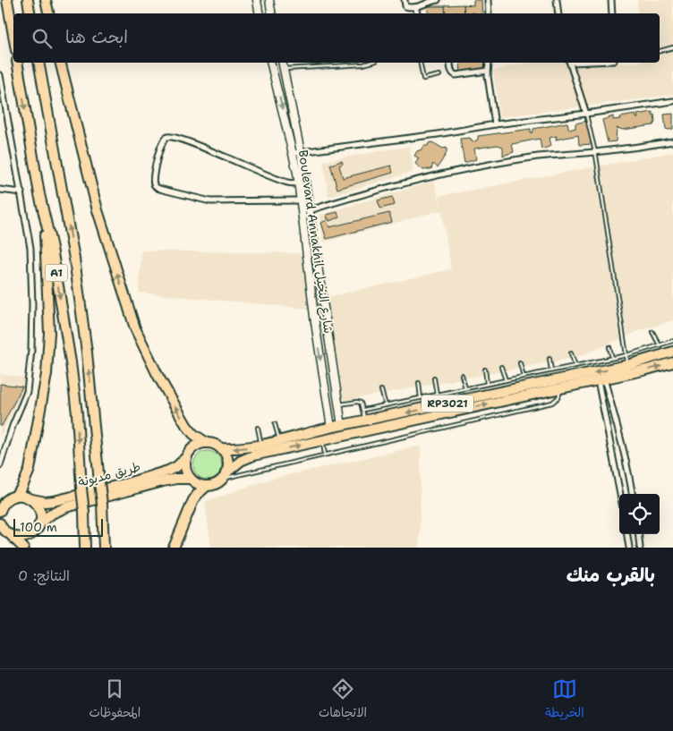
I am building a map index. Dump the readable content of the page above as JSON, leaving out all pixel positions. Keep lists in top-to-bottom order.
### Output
{
  "streets": {
    "highway": ["A1", "RP3021", "طريق مديونة"],
    "street": ["Boulevard Annakhil شارع النخيل"]
  },
  "crossings": [
    ["Boulevard Annakhil شارع النخيل", "RP3021"],
    ["RP3021", "طريق مديونة"]
  ],
  "scale_bar": "100 m",
  "page": {
    "search": "ابحث هنا",
    "scale": "100 m",
    "heading": ["بالقرب منك", "النتائج: 0"],
    "nav": ["الخريطة", "الاتجاهات", "المحفوظات"]
  }
}
